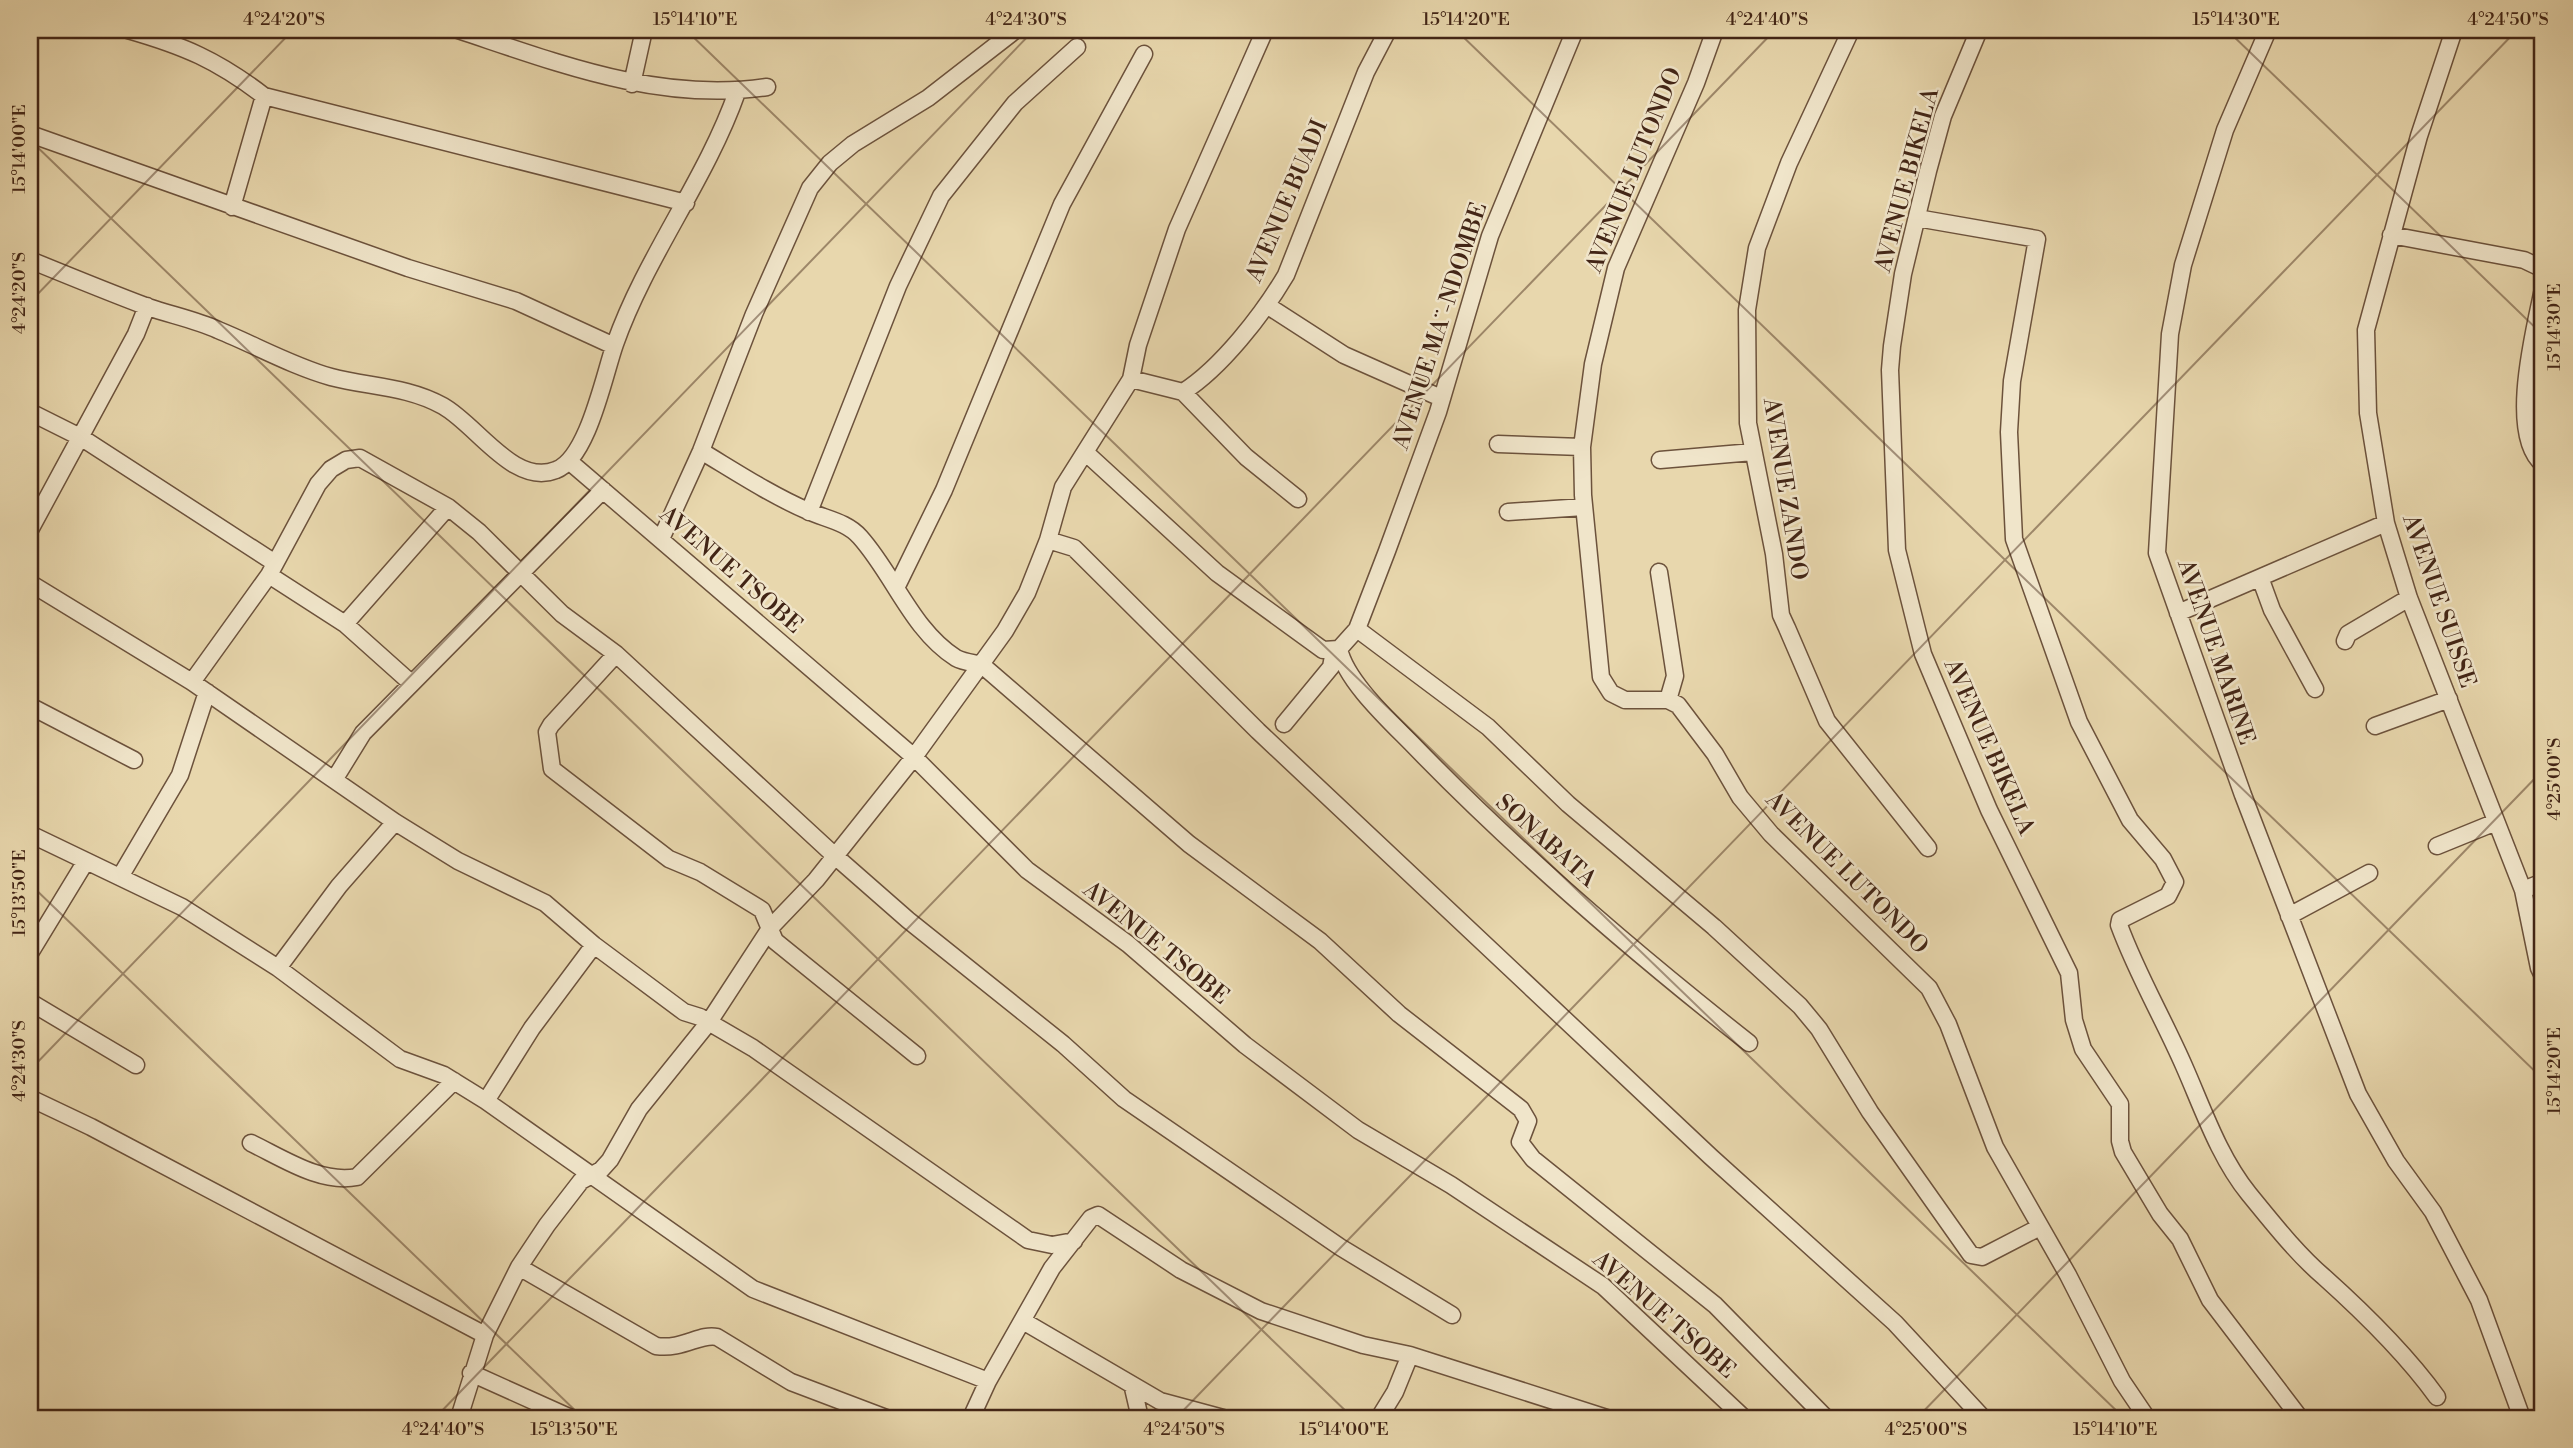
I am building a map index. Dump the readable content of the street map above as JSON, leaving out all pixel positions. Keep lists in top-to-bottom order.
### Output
{
  "streets": {
    "street": [
      "AVENUE LUTONDO",
      "AVENUE BIKELA",
      "AVENUE BUADI",
      "AVENUE MA¨-NDOMBE",
      "AVENUE ZANDO",
      "AVENUE TSOBE",
      "AVENUE SUISSE",
      "AVENUE MARINE",
      "SONABATA"
    ]
  },
  "crossings": [
    ["AVENUE MA¨-NDOMBE", "SONABATA"]
  ],
  "coordinates": [
    "4°24'20\"S",
    "15°14'10\"E",
    "4°24'30\"S",
    "15°14'20\"E",
    "4°24'40\"S",
    "15°14'30\"E",
    "4°24'50\"S",
    "15°14'00\"E",
    "4°25'00\"S",
    "15°13'50\"E"
  ]
}
